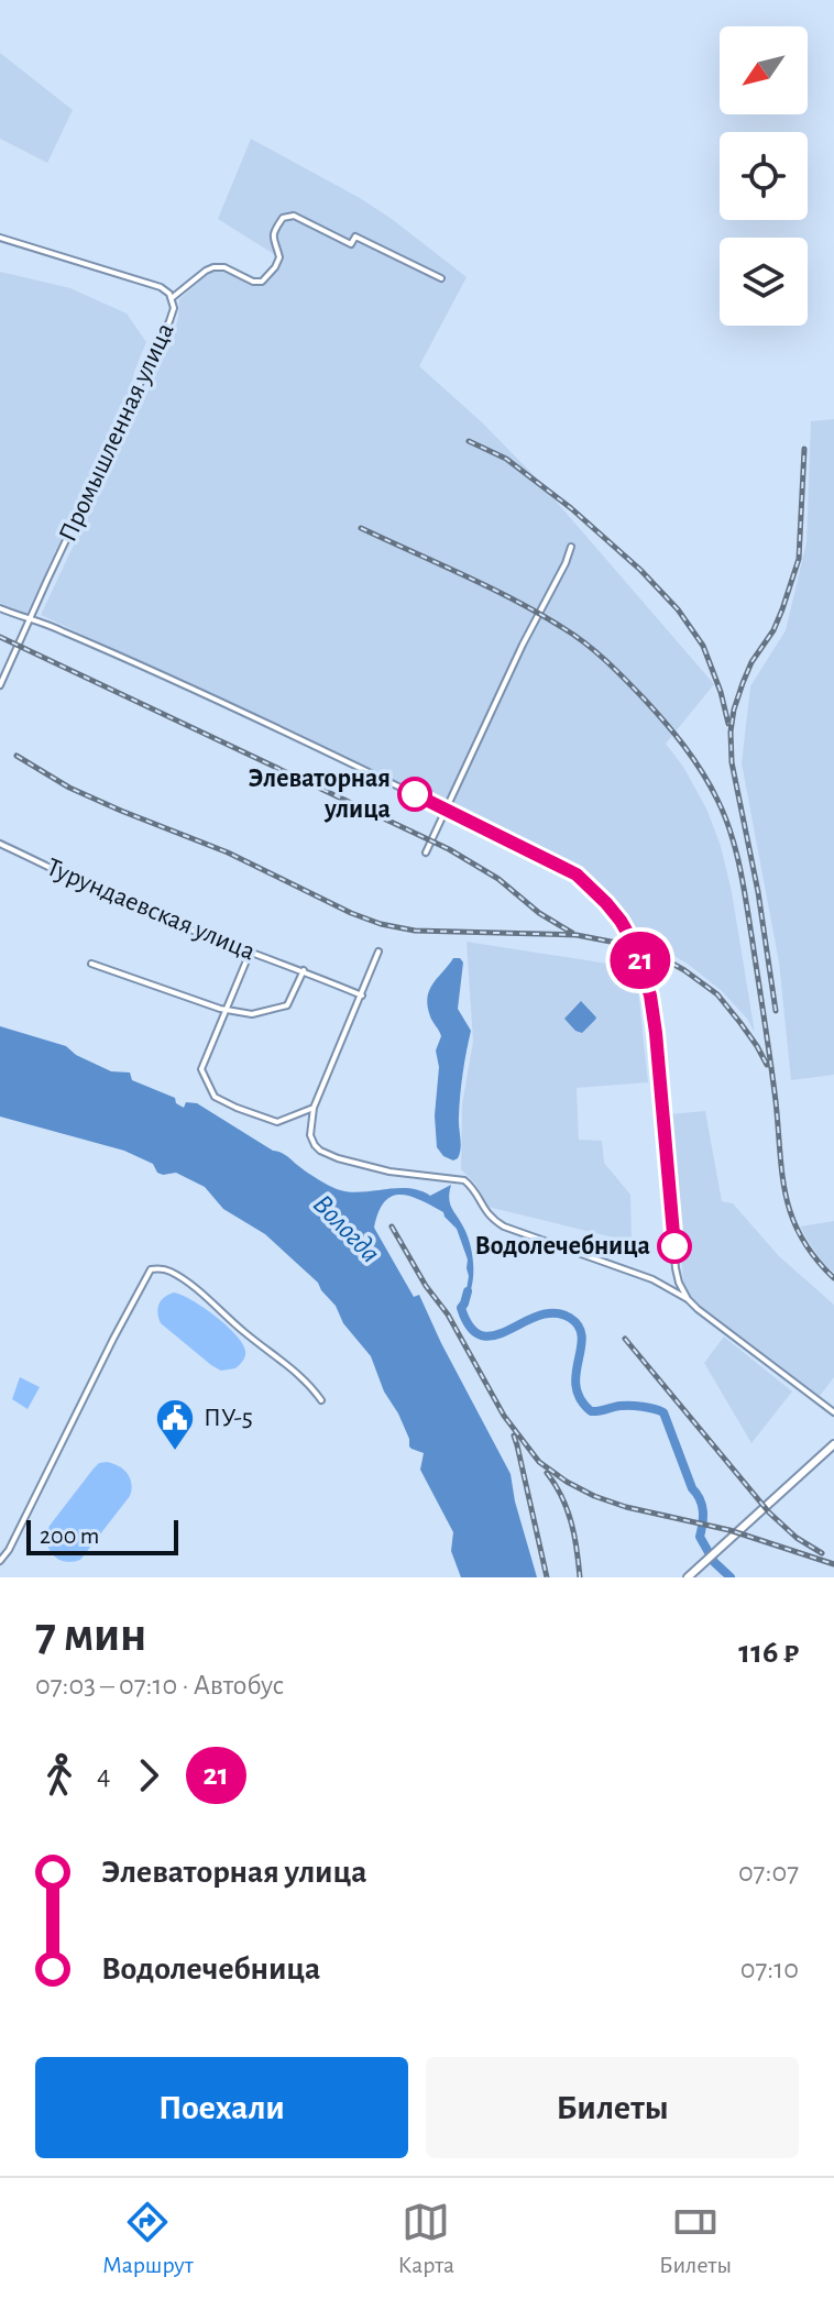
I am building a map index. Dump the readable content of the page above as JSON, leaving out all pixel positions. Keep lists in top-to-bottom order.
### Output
{
  "streets": {
    "street": ["Промышленная улица", "Турундаевская улица"]
  },
  "water": ["Вологда"],
  "places": {
    "other": ["Элеваторная улица", "Водолечебница"],
    "public building": ["ПУ-5"]
  },
  "lines": ["bus line 21"],
  "scale_bar": "200 m",
  "north": "bottom left",
  "page": {
    "on_map": "21",
    "scale": "200 m",
    "heading": ["7 мин", "07:03 – 07:10 · Автобус", "116 ₽"],
    "legs": ["4", "21"],
    "list": [
      {
        "name": "Элеваторная улица",
        "value": "07:07"
      },
      {
        "name": "Водолечебница",
        "value": "07:10"
      }
    ],
    "buttons": ["Поехали", "Билеты"],
    "tabs": ["Маршрут", "Карта", "Билеты"]
  }
}
